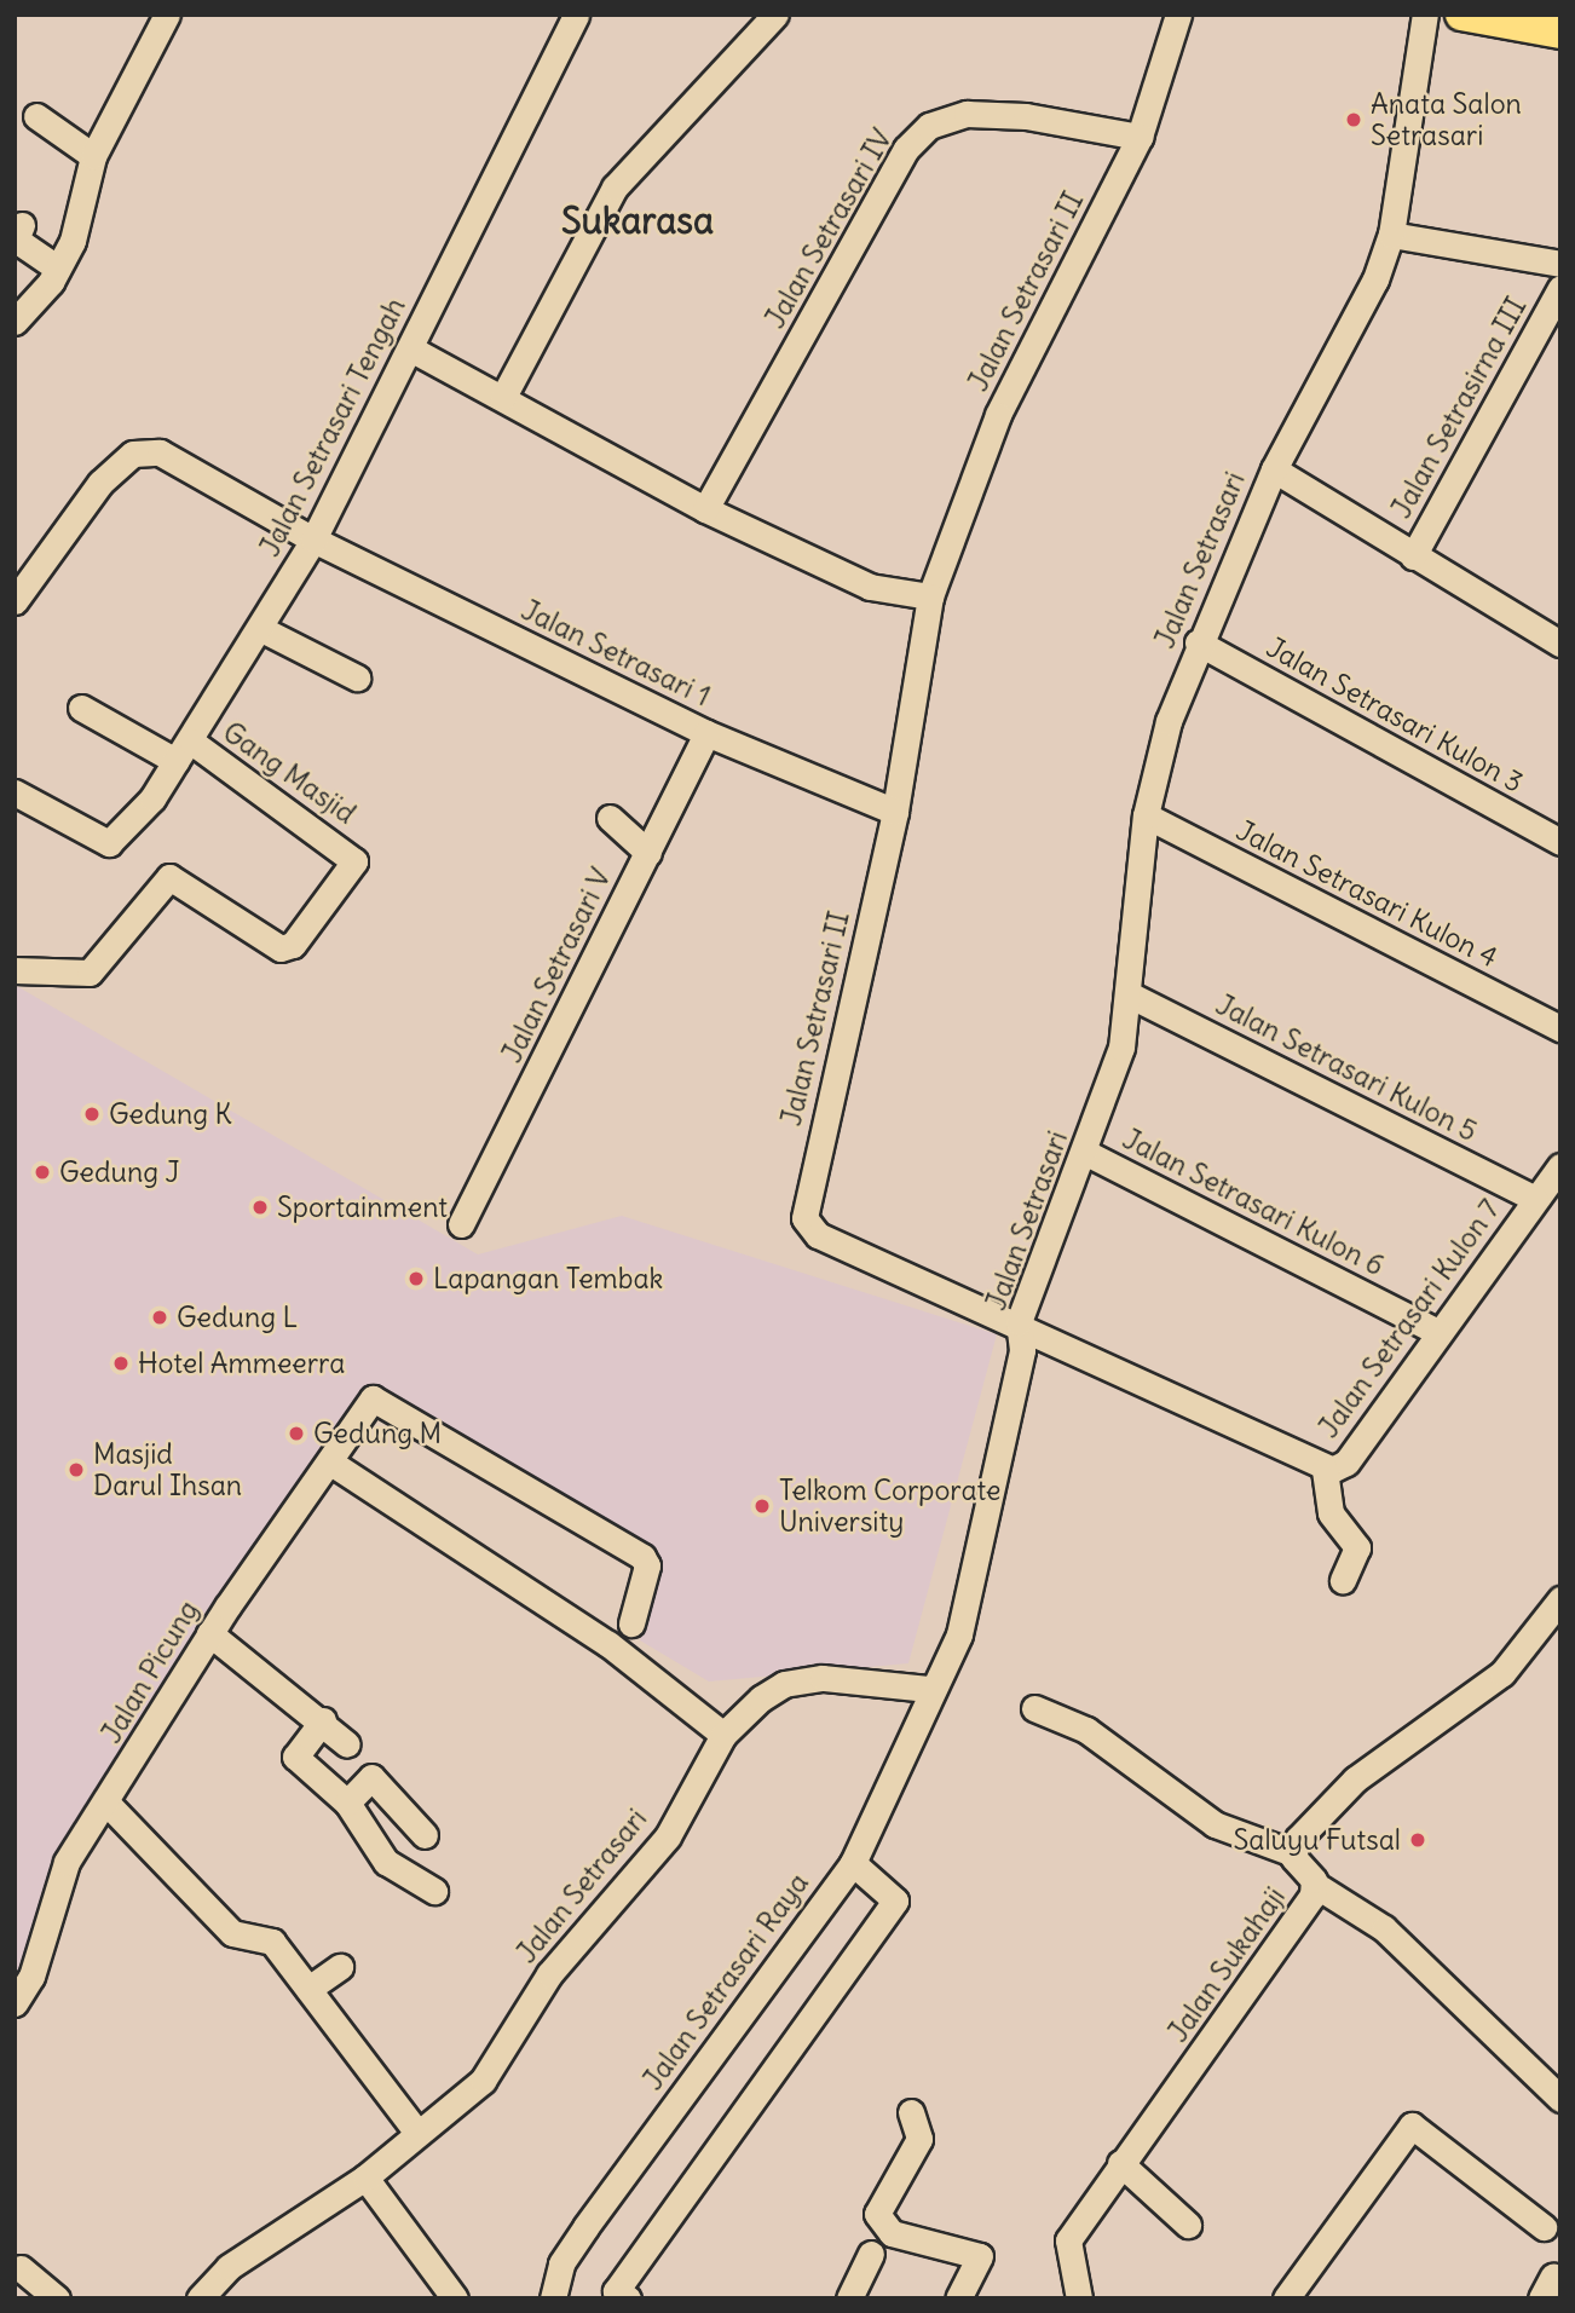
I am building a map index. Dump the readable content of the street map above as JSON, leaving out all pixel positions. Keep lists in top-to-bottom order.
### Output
{
  "streets": {
    "street": [
      "Jalan Setrasari IV",
      "Jalan Setrasari II",
      "Jalan Setrasirna III",
      "Jalan Setrasari Tengah",
      "Jalan Setrasari",
      "Jalan Setrasari 1",
      "Jalan Setrasari Kulon 3",
      "Gang Masjid",
      "Jalan Setrasari Kulon 4",
      "Jalan Setrasari V",
      "Jalan Setrasari Kulon 5",
      "Jalan Setrasari Kulon 6",
      "Jalan Setrasari Kulon 7",
      "Jalan Picung",
      "Jalan Sukahaji",
      "Jalan Setrasari Raya"
    ]
  },
  "crossings": [
    ["Jalan Setrasari IV", "Jalan Setrasari II"],
    ["Jalan Setrasari II", "Jalan Setrasari"],
    ["Jalan Setrasari II", "Jalan Setrasari 1"],
    ["Jalan Setrasari II", "Jalan Setrasari Kulon 7"],
    ["Jalan Setrasari Tengah", "Jalan Setrasari 1"],
    ["Jalan Setrasari Tengah", "Gang Masjid"],
    ["Jalan Setrasari", "Jalan Setrasari Kulon 3"],
    ["Jalan Setrasari", "Jalan Setrasari Kulon 4"],
    ["Jalan Setrasari", "Jalan Setrasari Kulon 5"],
    ["Jalan Setrasari", "Jalan Setrasari Kulon 6"],
    ["Jalan Setrasari", "Jalan Setrasari Kulon 7"],
    ["Jalan Setrasari", "Jalan Setrasari Raya"],
    ["Jalan Setrasari 1", "Jalan Setrasari V"],
    ["Jalan Setrasari Kulon 5", "Jalan Setrasari Kulon 7"],
    ["Jalan Setrasari Kulon 6", "Jalan Setrasari Kulon 7"]
  ],
  "districts": ["Sukarasa"],
  "places": [
    "Anata Salon Setrasari",
    "Gedung K",
    "Gedung J",
    "Sportainment",
    "Lapangan Tembak",
    "Gedung L",
    "Hotel Ammeerra",
    "Gedung M",
    "Masjid Darul Ihsan",
    "Telkom Corporate University",
    "Saluyu Futsal"
  ]
}
